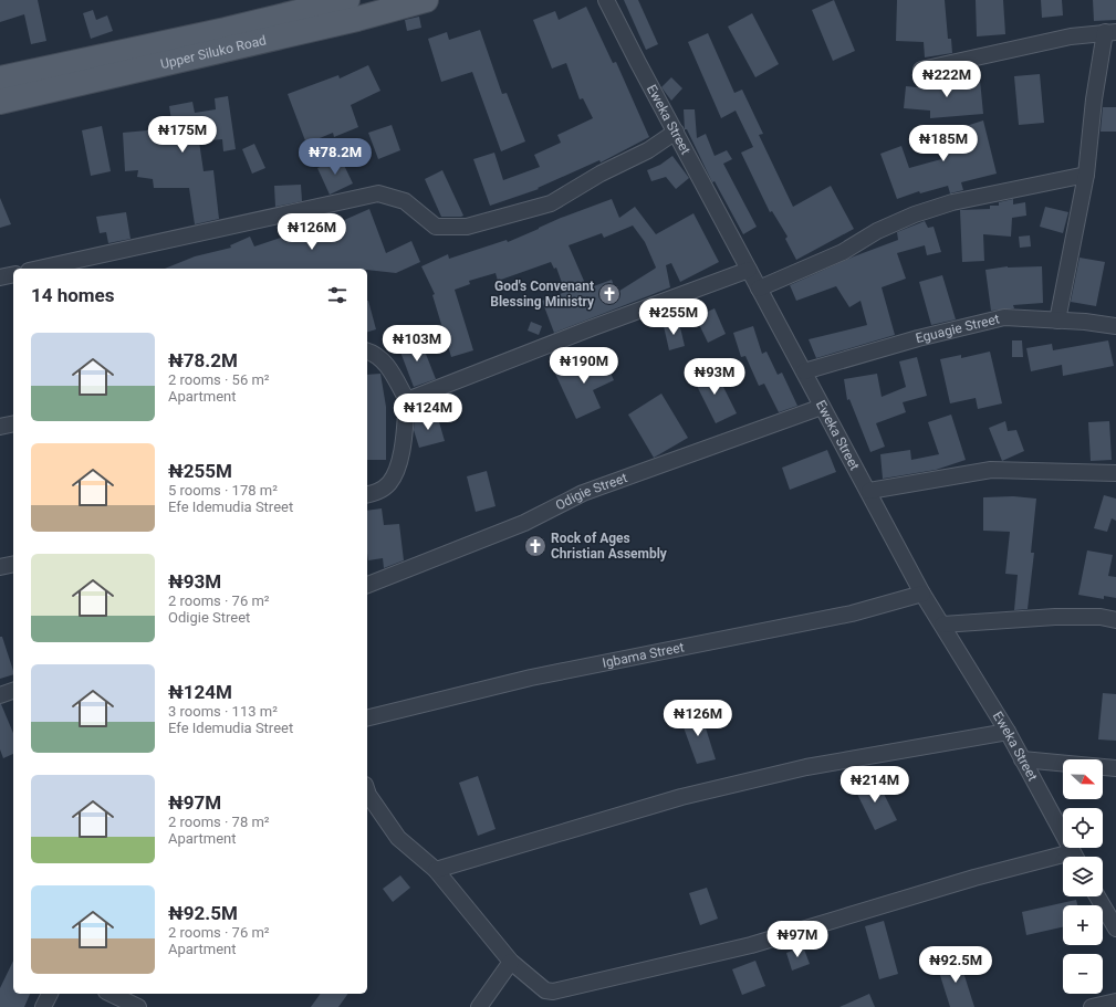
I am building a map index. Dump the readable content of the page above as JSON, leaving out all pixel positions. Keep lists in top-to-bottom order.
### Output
{
  "streets": {
    "main road": ["Upper Siluko Road"],
    "street": [
      "Eweka Street",
      "Eguagie Street",
      "Odigie Street",
      "Igbama Street"
    ]
  },
  "crossings": [
    ["Eweka Street", "Eguagie Street"],
    ["Eweka Street", "Odigie Street"],
    ["Eweka Street", "Igbama Street"]
  ],
  "places": {
    "church": ["God's Convenant Blessing Ministry", "Rock of Ages Christian Assembly"]
  },
  "north": "right",
  "page": {
    "price": [
      "₦222M",
      "₦175M",
      "₦185M",
      "₦78.2M",
      "₦126M",
      "₦255M",
      "₦103M",
      "₦190M",
      "₦93M",
      "₦124M",
      "₦126M",
      "₦214M",
      "₦97M",
      "₦92.5M"
    ],
    "heading": "14 homes",
    "list": [
      {
        "name": "₦78.2M",
        "note": "2 rooms · 56 m² · Apartment"
      },
      {
        "name": "₦255M",
        "note": "5 rooms · 178 m² · Efe Idemudia Street"
      },
      {
        "name": "₦93M",
        "note": "2 rooms · 76 m² · Odigie Street"
      },
      {
        "name": "₦124M",
        "note": "3 rooms · 113 m² · Efe Idemudia Street"
      },
      {
        "name": "₦97M",
        "note": "2 rooms · 78 m² · Apartment"
      },
      {
        "name": "₦92.5M",
        "note": "2 rooms · 76 m² · Apartment"
      }
    ],
    "map_buttons": ["+", "−"]
  }
}
